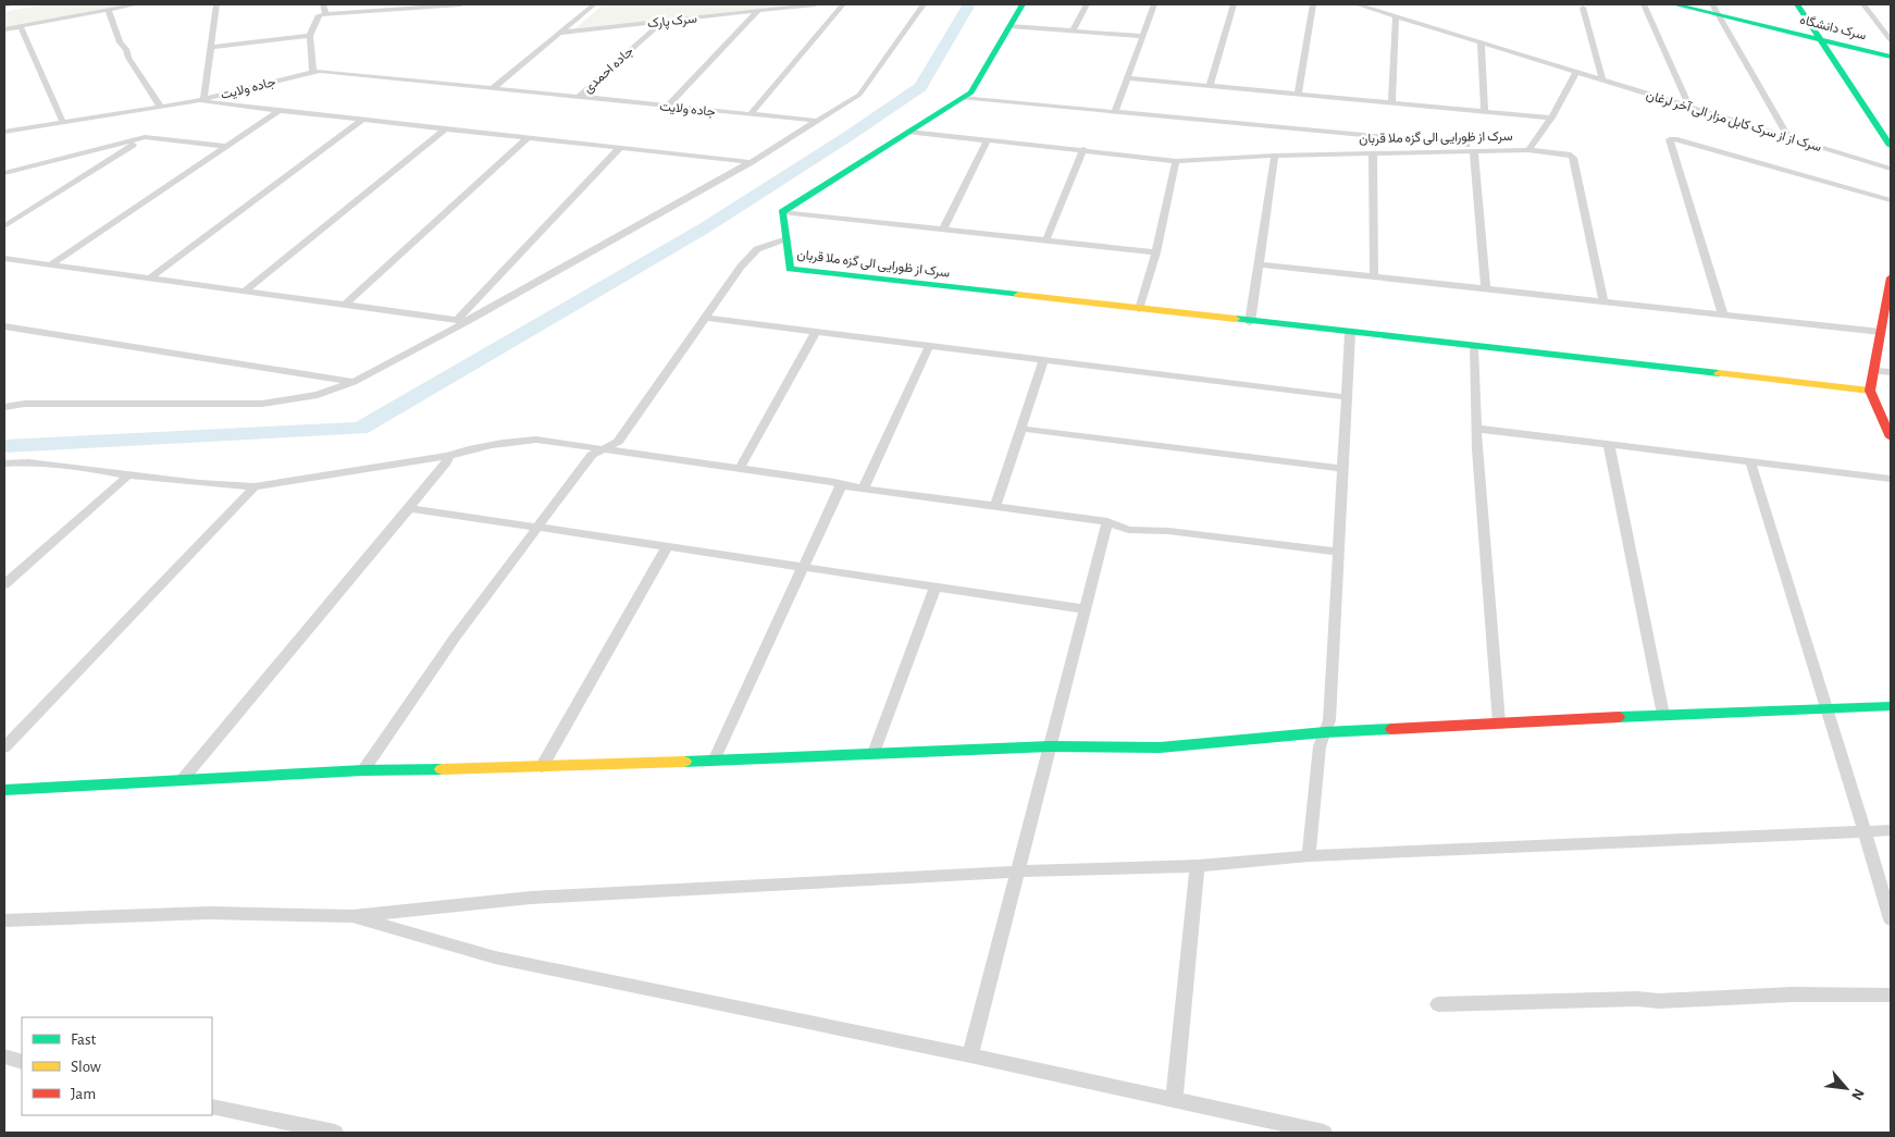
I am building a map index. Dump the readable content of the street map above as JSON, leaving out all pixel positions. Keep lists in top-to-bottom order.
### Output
{
  "streets": {
    "street": [
      "سرک پارک",
      "سرک دانشگاه",
      "جاده احمدی",
      "جاده ولایت",
      "سرک از از سرک کابل مزار الی آخر لرغان",
      "سرک از ظورایی الی گزه ملا قربان"
    ]
  },
  "crossings": [
    ["سرک پارک", "جاده احمدی"],
    ["جاده احمدی", "جاده ولایت"],
    ["سرک از از سرک کابل مزار الی آخر لرغان", "سرک از ظورایی الی گزه ملا قربان"]
  ],
  "legend": ["Fast", "Slow", "Jam"],
  "north": "bottom right"
}
